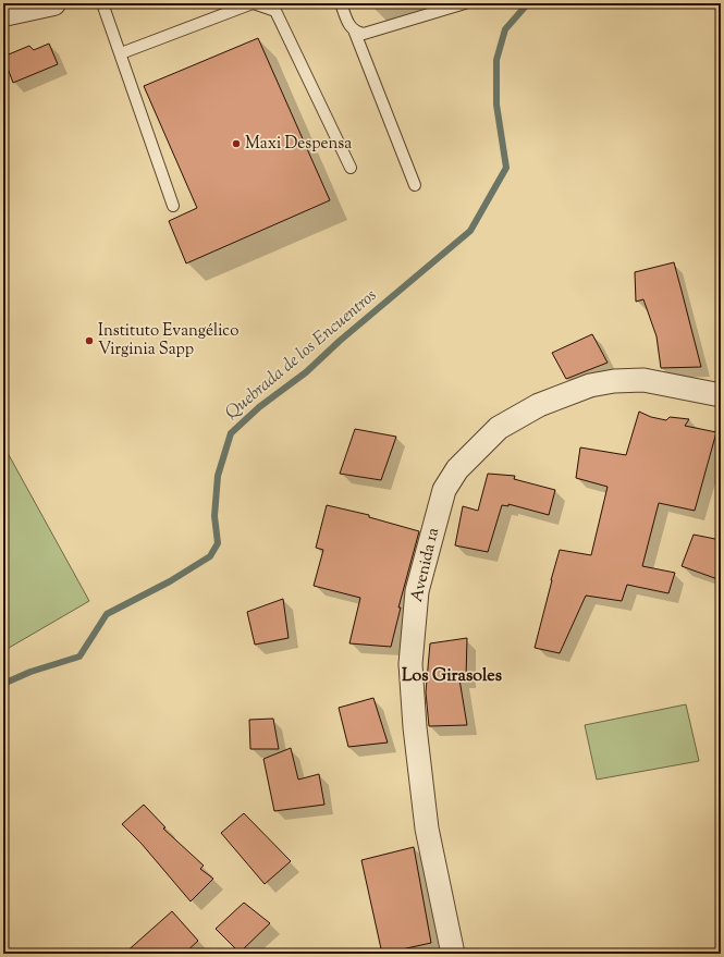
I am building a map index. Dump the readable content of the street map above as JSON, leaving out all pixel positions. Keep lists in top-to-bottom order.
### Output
{
  "streets": {
    "street": ["Avenida 1a"]
  },
  "districts": ["Los Girasoles"],
  "water": ["Quebrada de los Encuentros"],
  "places": ["Maxi Despensa", "Instituto Evangélico Virginia Sapp"]
}
